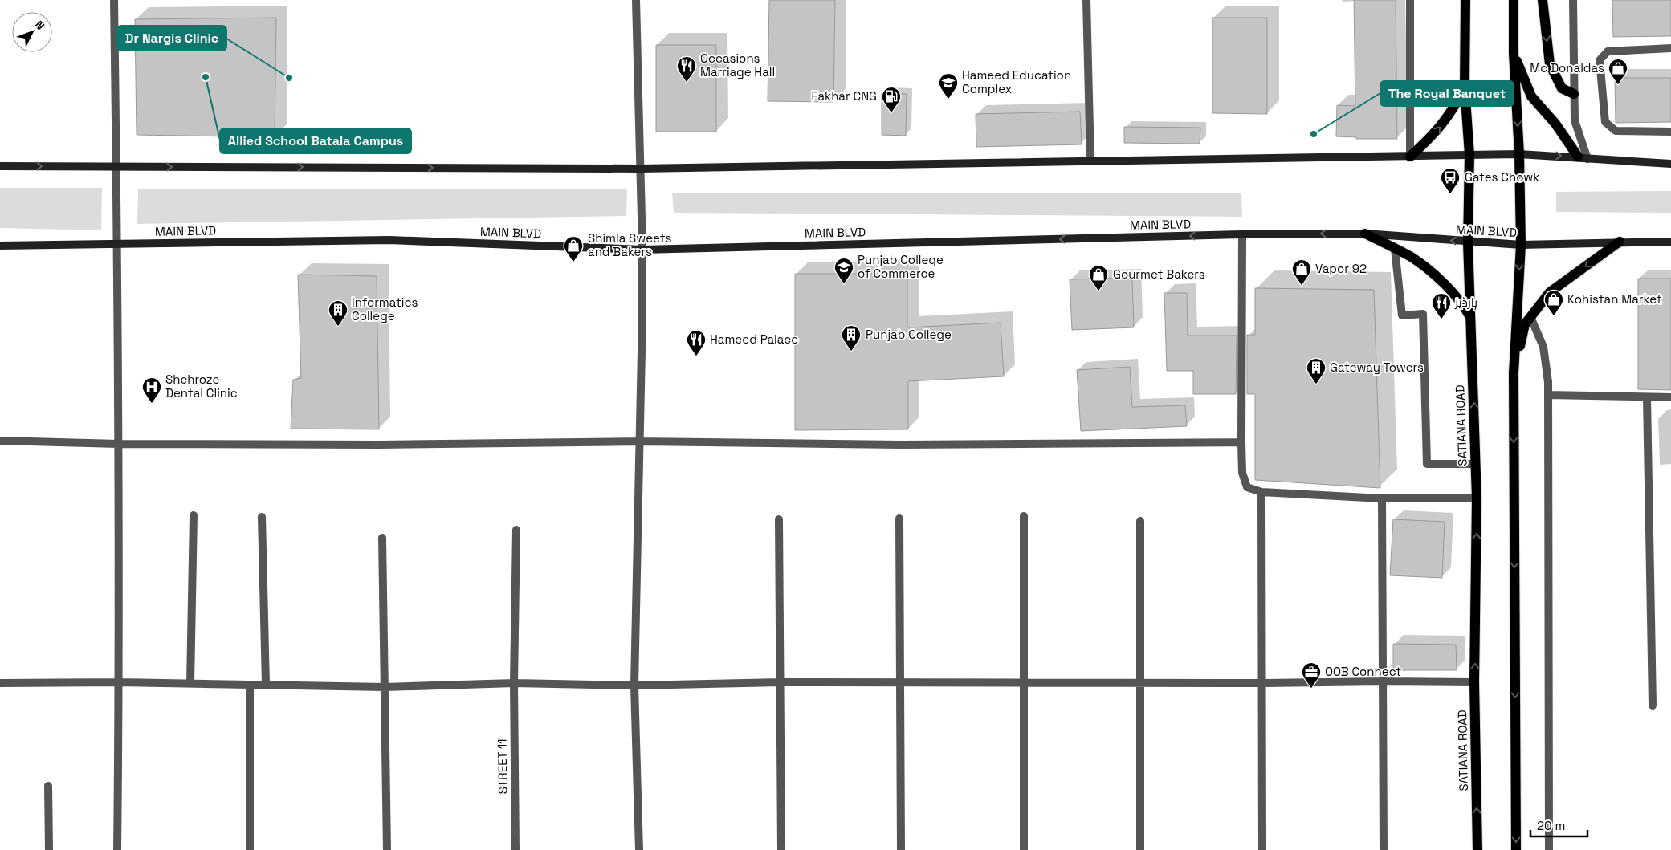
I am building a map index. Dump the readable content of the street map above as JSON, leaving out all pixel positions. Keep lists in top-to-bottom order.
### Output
{
  "streets": {
    "main road": ["MAIN BLVD", "SATIANA ROAD"],
    "street": ["STREET 11"]
  },
  "crossings": [
    ["MAIN BLVD", "SATIANA ROAD"]
  ],
  "one_way": ["MAIN BLVD"],
  "places": {
    "other": ["Allied School Batala Campus", "Dr Nargis Clinic", "The Royal Banquet"],
    "restaurant": ["Occasions Marriage Hall", "ہارڈیز", "Hameed Palace"],
    "shop": [
      "Mc Donaldas",
      "Shimla Sweets and Bakers",
      "Vapor 92",
      "Gourmet Bakers",
      "Kohistan Market"
    ],
    "school or university": ["Hameed Education Complex", "Punjab College of Commerce"],
    "fuel station": ["Fakhar CNG"],
    "bus stop": ["Gates Chowk"],
    "building": ["Informatics College", "Punjab College", "Gateway Towers"],
    "hospital": ["Shehroze Dental Clinic"],
    "office": ["OOB Connect"]
  },
  "scale_bar": "20 m",
  "north": "top right"
}
